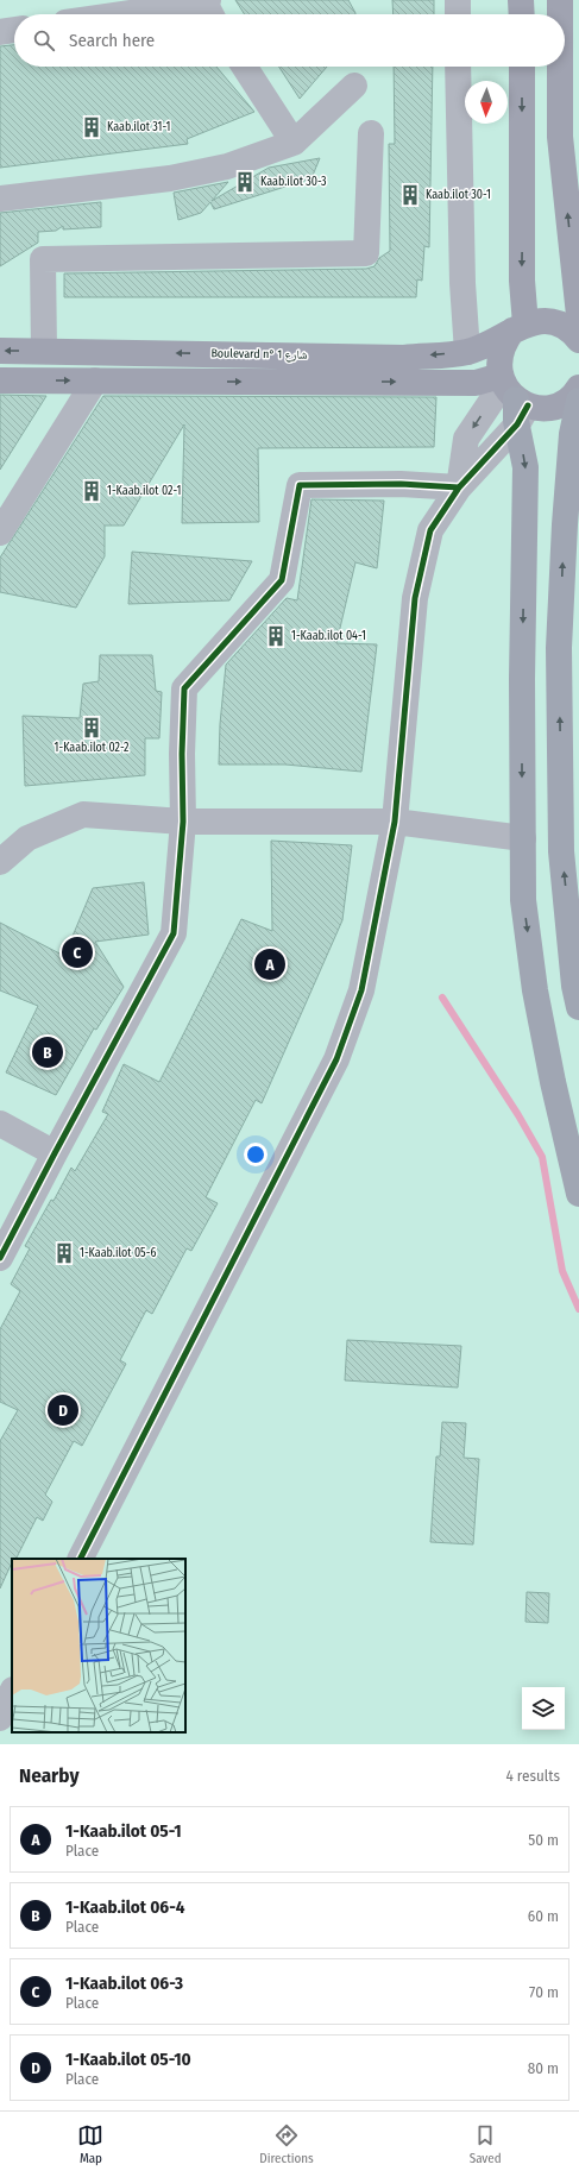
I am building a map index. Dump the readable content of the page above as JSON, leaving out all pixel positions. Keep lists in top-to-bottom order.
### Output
{
  "streets": {
    "main road": ["Boulevard n° شارع 1"]
  },
  "places": {
    "building": [
      "Kaab.ilot 31-1",
      "Kaab.ilot 30-3",
      "Kaab.ilot 30-1",
      "1-Kaab.ilot 02-1",
      "1-Kaab.ilot 04-1",
      "1-Kaab.ilot 02-2",
      "1-Kaab.ilot 05-6"
    ]
  },
  "north": "bottom",
  "page": {
    "search": "Search here",
    "pins": [
      "C",
      "A",
      "B",
      "D"
    ],
    "heading": ["Nearby", "4 results"],
    "list": [
      {
        "mark": "A",
        "name": "1-Kaab.ilot 05-1",
        "note": "Place",
        "value": "50 m"
      },
      {
        "mark": "B",
        "name": "1-Kaab.ilot 06-4",
        "note": "Place",
        "value": "60 m"
      },
      {
        "mark": "C",
        "name": "1-Kaab.ilot 06-3",
        "note": "Place",
        "value": "70 m"
      },
      {
        "mark": "D",
        "name": "1-Kaab.ilot 05-10",
        "note": "Place",
        "value": "80 m"
      }
    ],
    "nav": ["Map", "Directions", "Saved"]
  }
}
